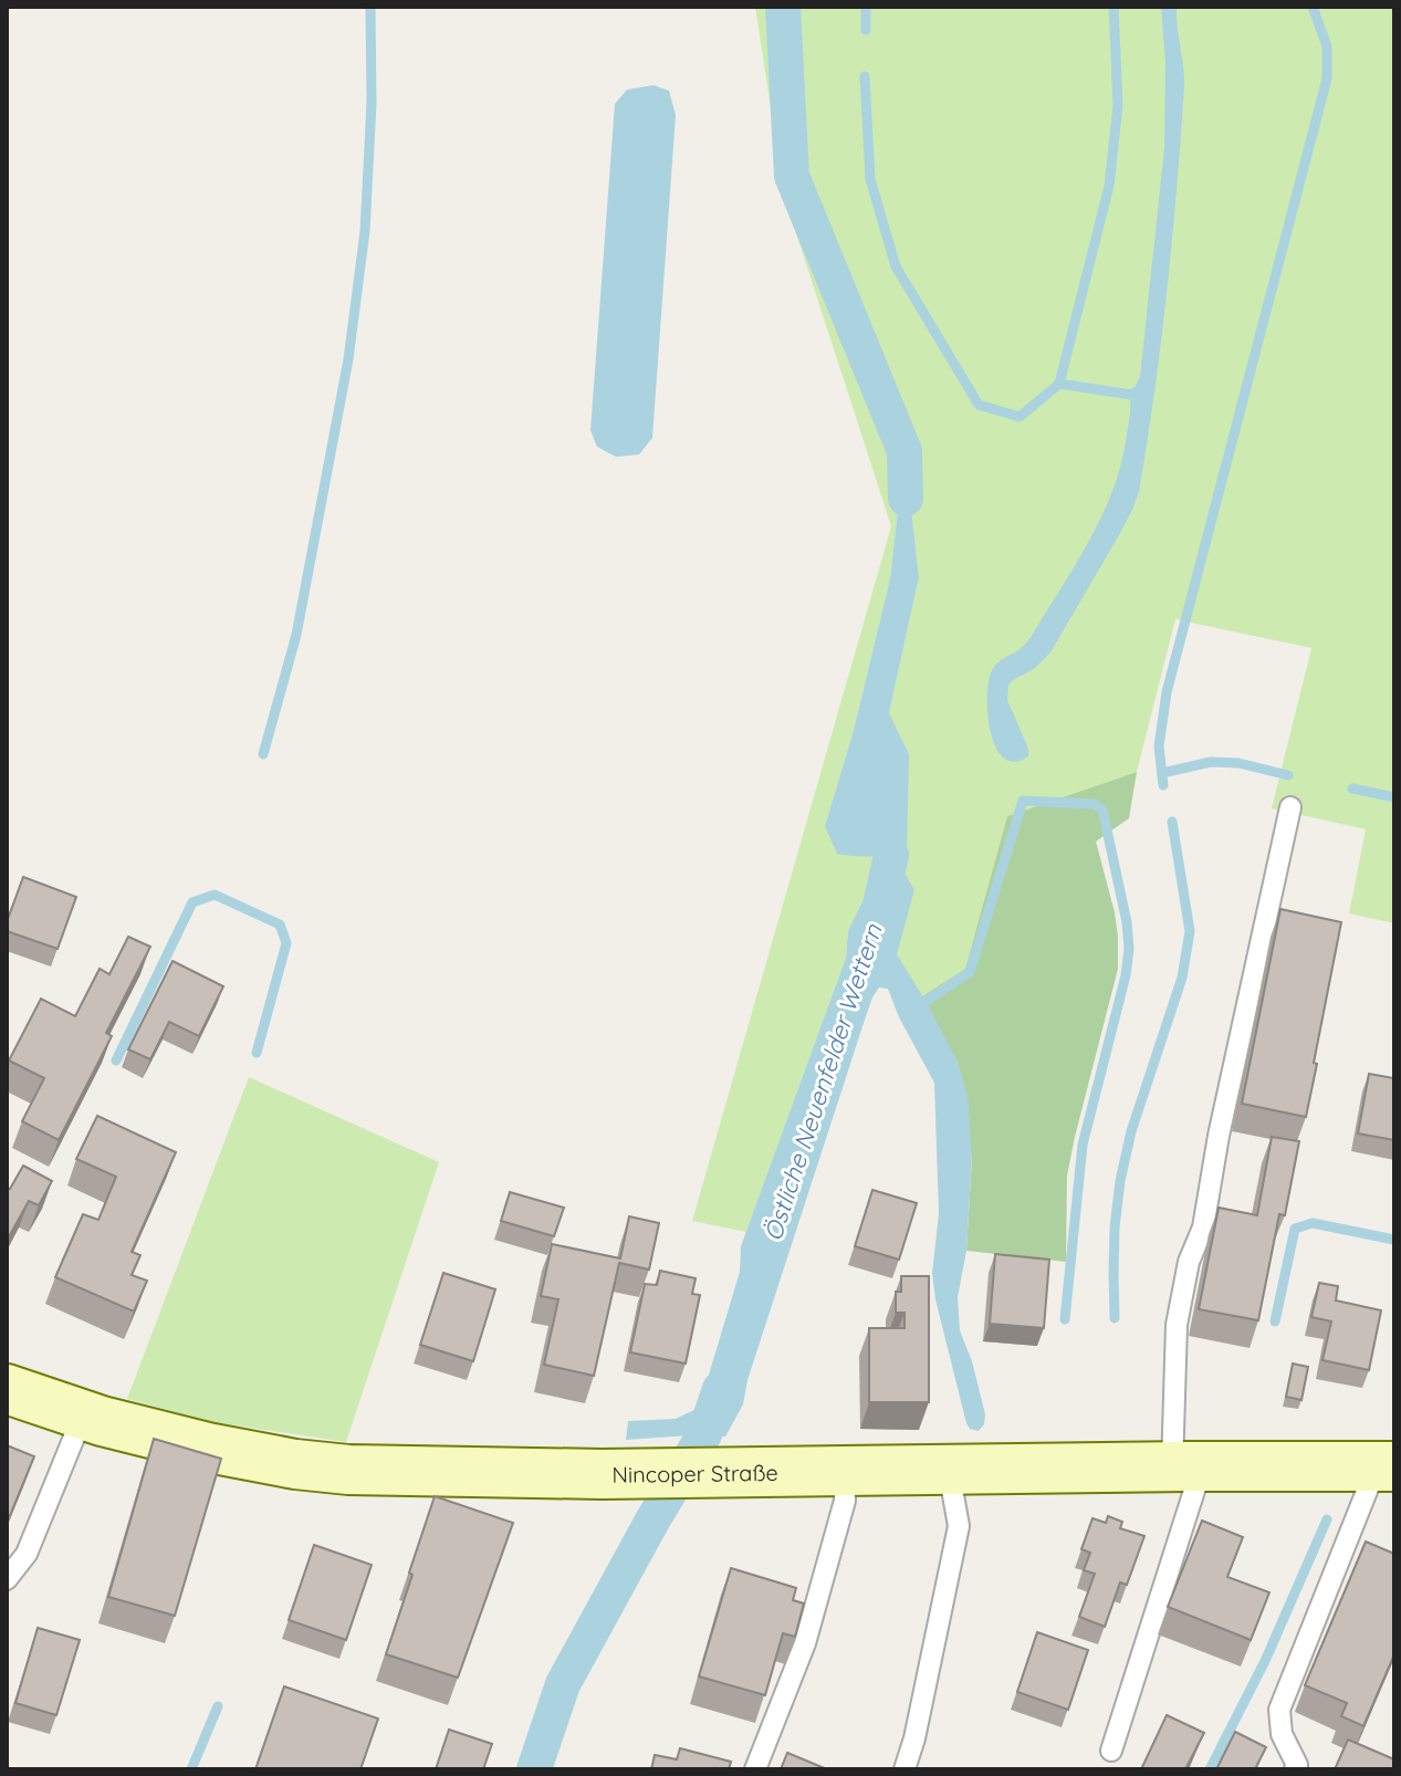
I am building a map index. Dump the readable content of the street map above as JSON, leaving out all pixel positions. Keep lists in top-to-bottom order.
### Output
{
  "streets": {
    "main road": ["Nincoper Straße"]
  },
  "water": ["Östliche Neuenfelder Wettern"]
}
